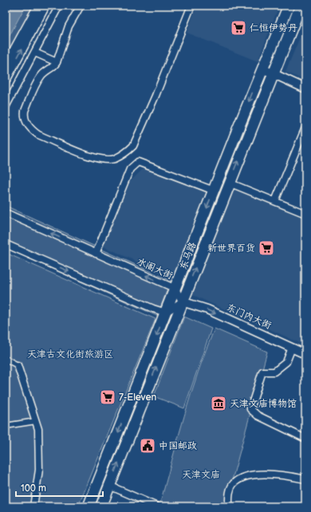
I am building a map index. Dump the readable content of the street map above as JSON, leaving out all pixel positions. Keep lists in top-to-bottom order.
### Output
{
  "streets": {
    "main road": ["东马路"],
    "street": ["水阁大街", "东门内大街"]
  },
  "crossings": [
    ["东马路", "水阁大街"],
    ["东马路", "东门内大街"],
    ["水阁大街", "东门内大街"]
  ],
  "one_way": ["东门内大街"],
  "parks": ["天津古文化街旅游区", "天津文庙"],
  "places": {
    "supermarket": ["仁恒伊势丹", "新世界百货", "7-Eleven"],
    "museum": ["天津文庙博物馆"],
    "public building": ["中国邮政"]
  },
  "scale_bar": "100 m"
}
